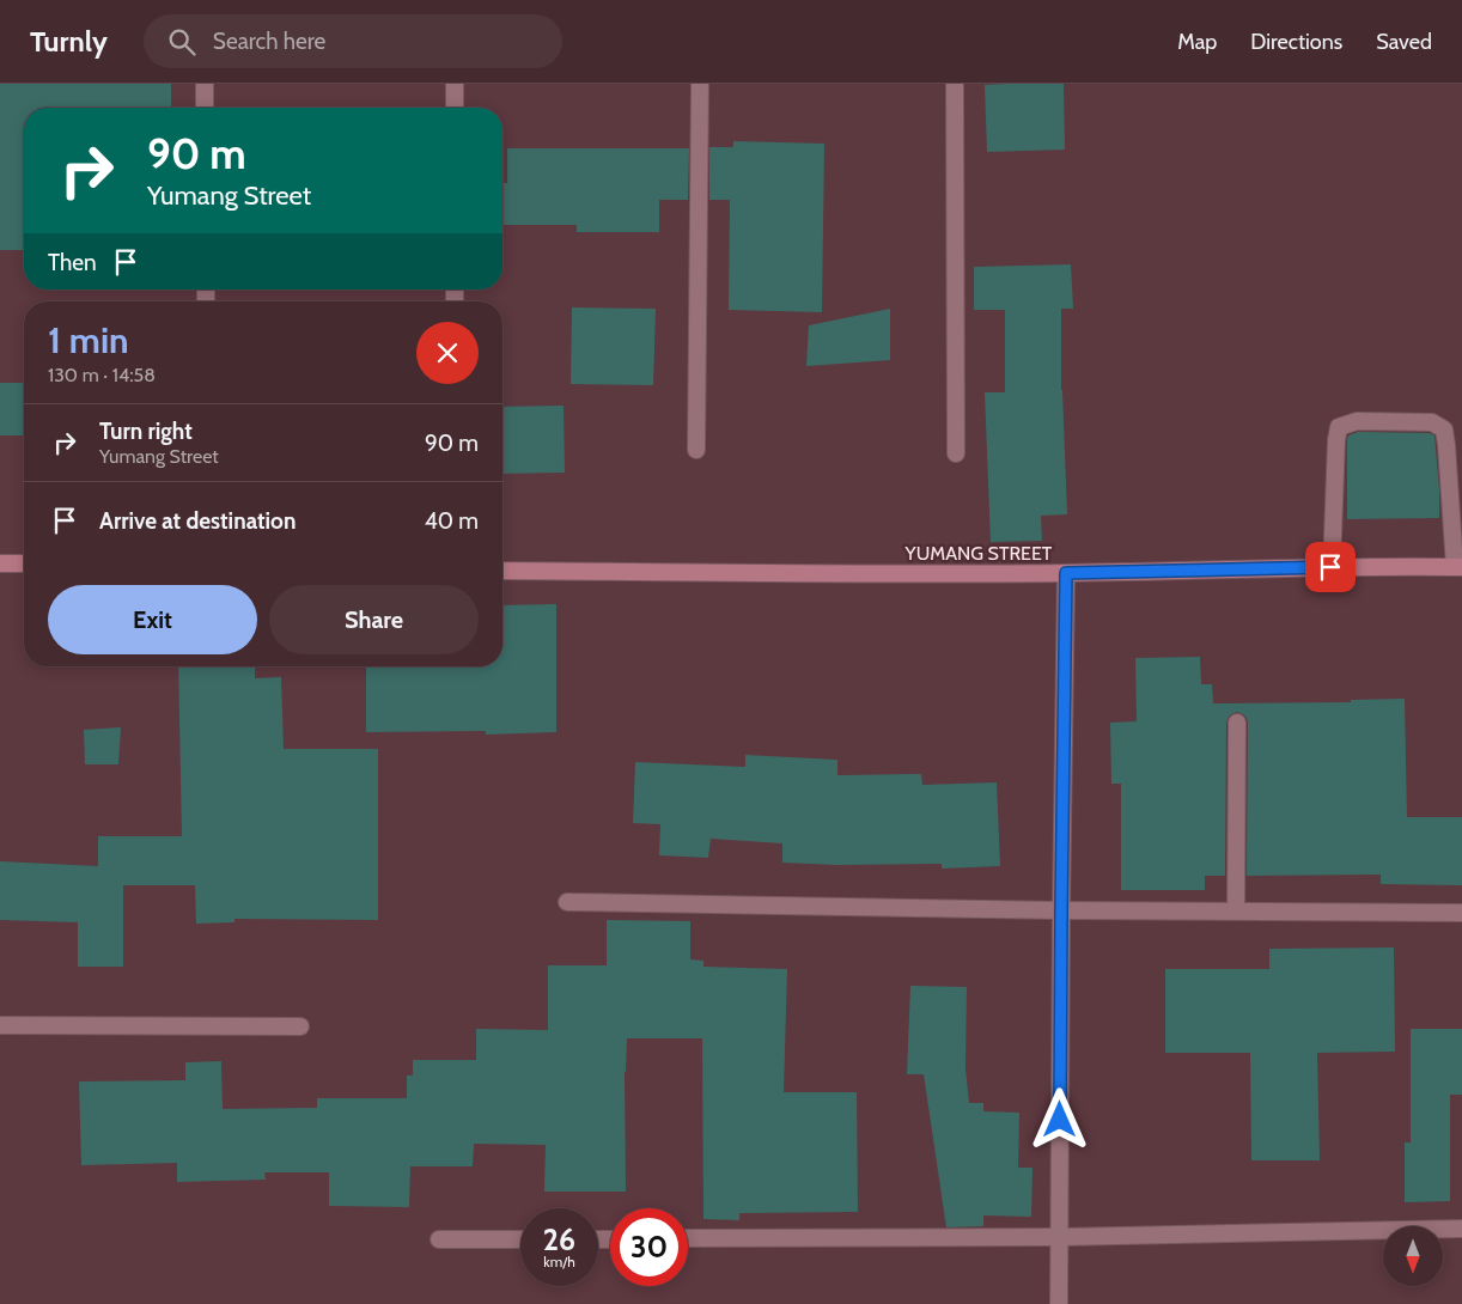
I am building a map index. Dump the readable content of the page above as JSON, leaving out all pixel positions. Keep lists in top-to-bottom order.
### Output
{
  "streets": {
    "main road": ["YUMANG STREET"]
  },
  "north": "bottom",
  "page": {
    "header": "Turnly",
    "search": "Search here",
    "nav": ["Map", "Directions", "Saved"],
    "turn": ["90 m", "Yumang Street"],
    "then": "Then",
    "heading": ["1 min", "130 m · 14:58"],
    "list": [
      {
        "name": "Turn right",
        "note": "Yumang Street",
        "value": "90 m"
      },
      {
        "name": "Arrive at destination",
        "value": "40 m"
      }
    ],
    "buttons": ["Exit", "Share"],
    "speed": "26 km/h",
    "limit": "30"
  }
}
